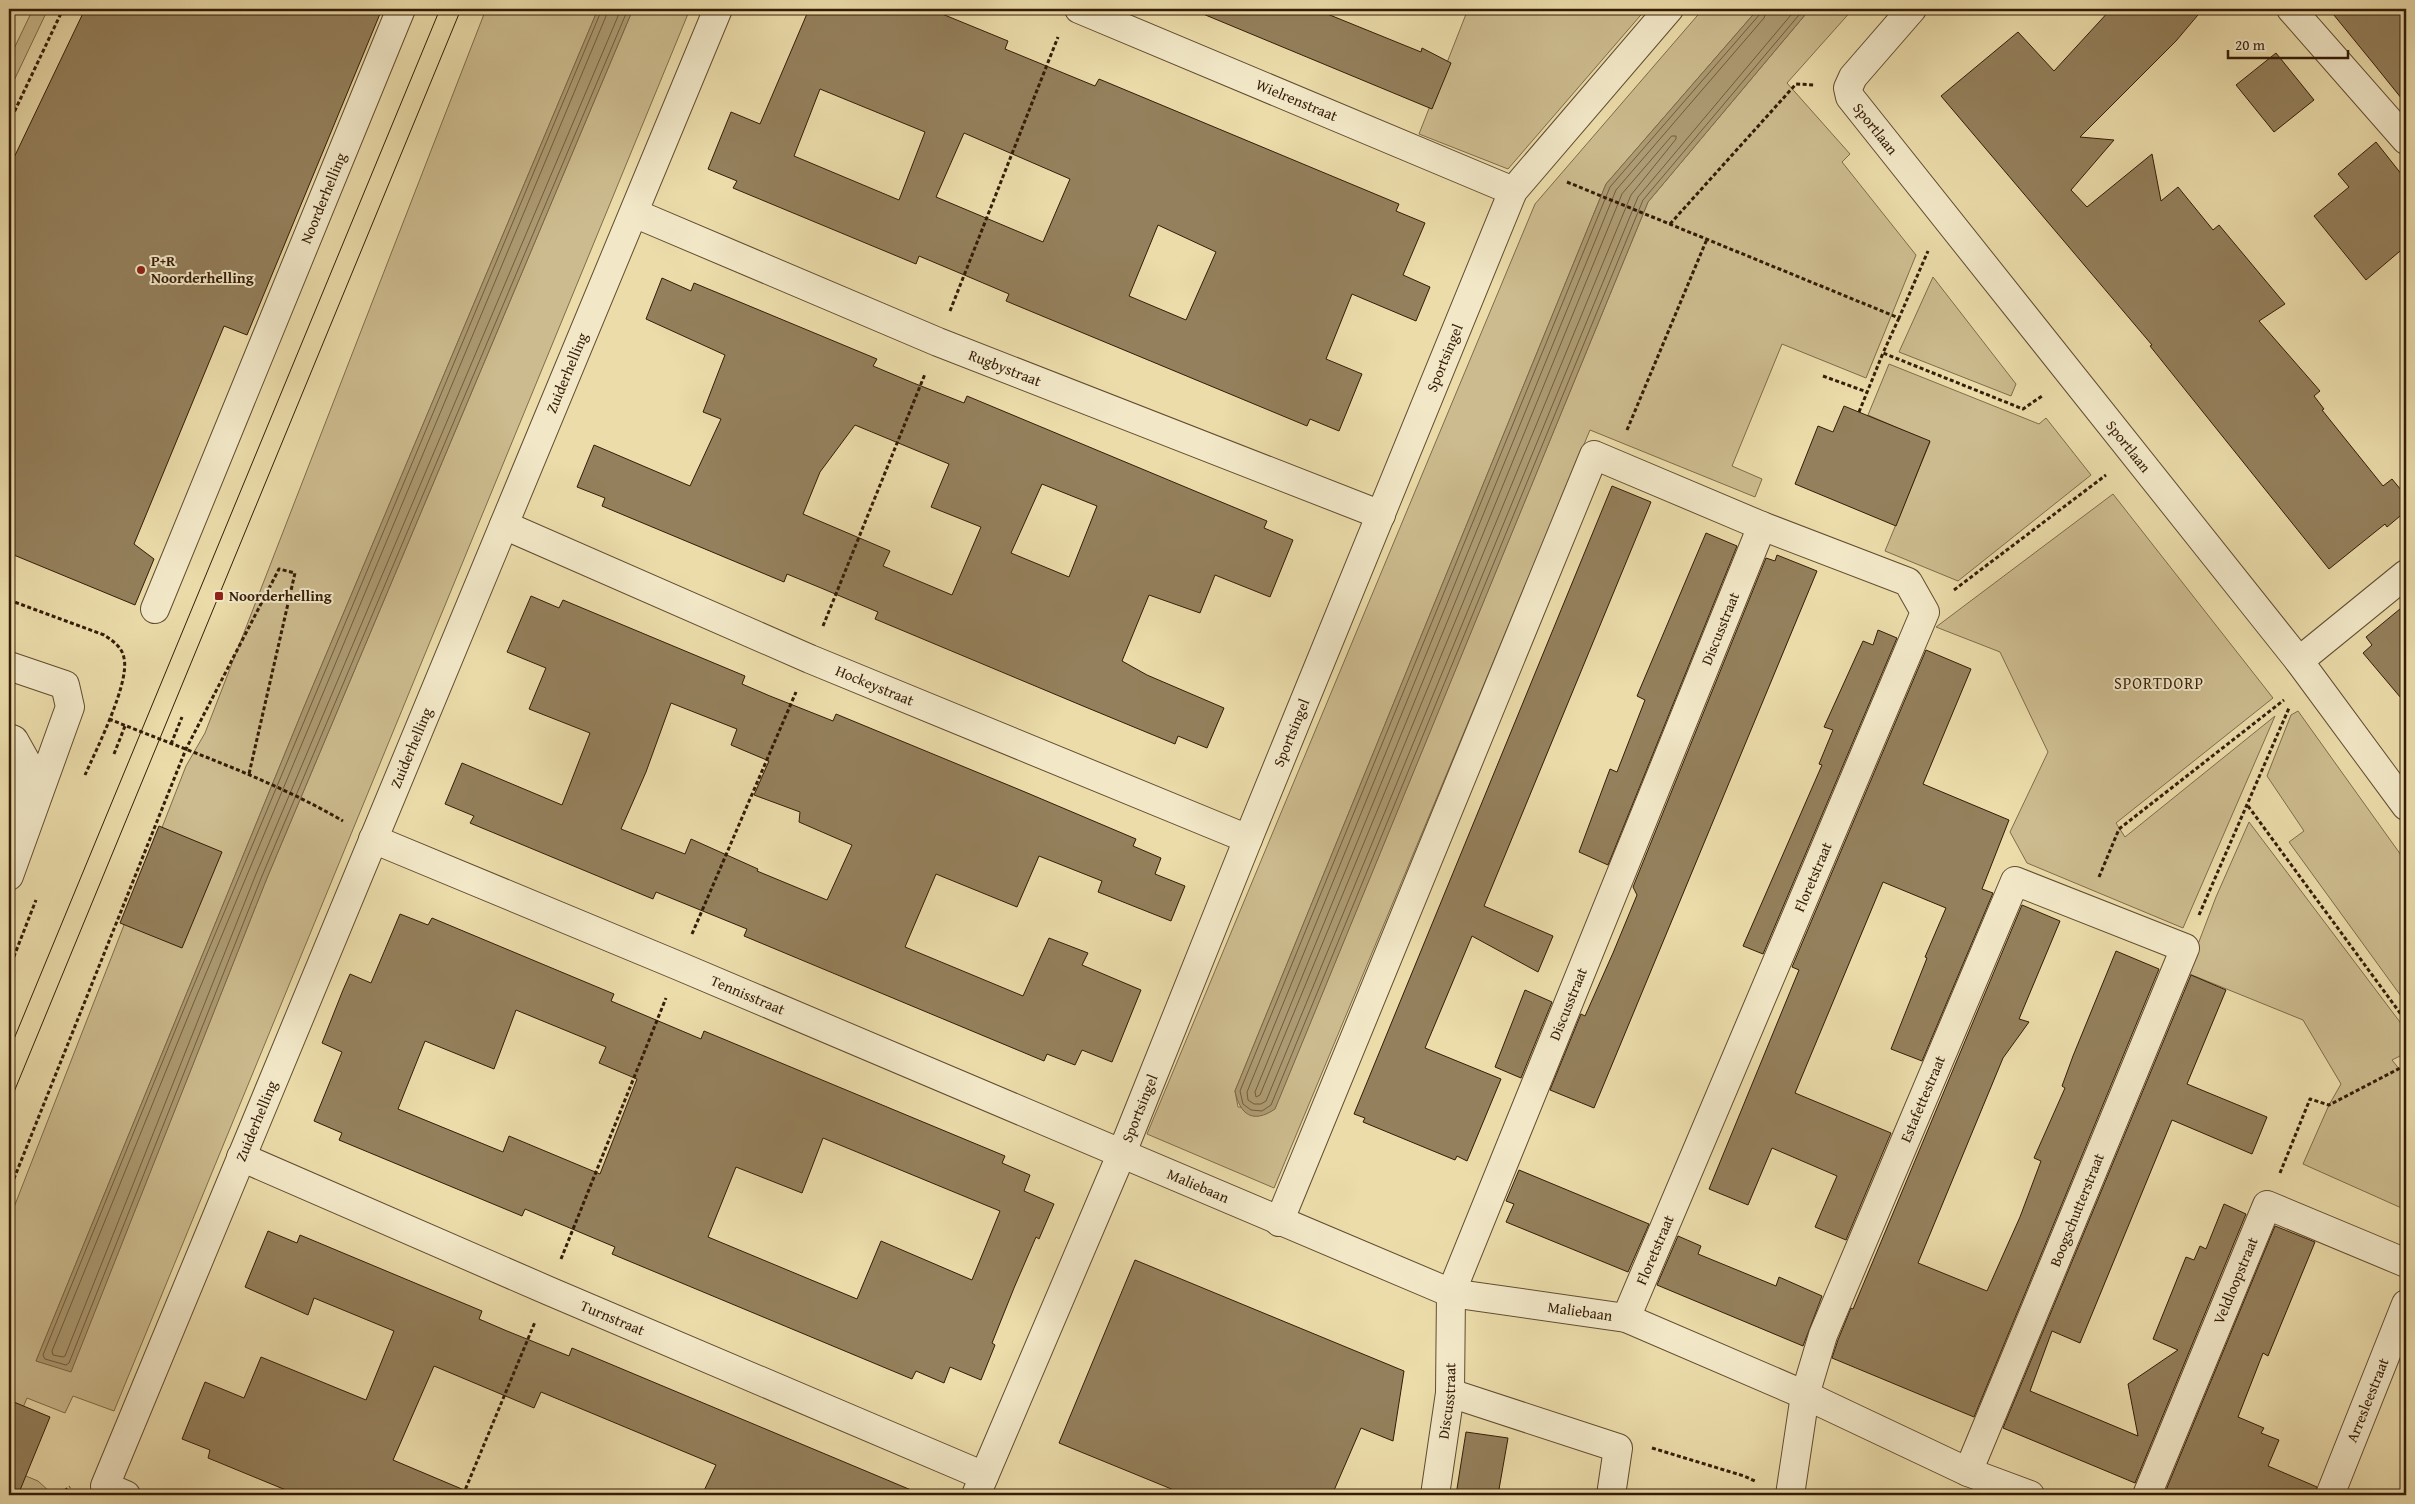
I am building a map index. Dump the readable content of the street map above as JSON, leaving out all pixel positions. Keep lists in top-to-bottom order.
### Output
{
  "streets": {
    "street": [
      "Wielrenstraat",
      "Sportlaan",
      "Noorderhelling",
      "Sportsingel",
      "Rugbystraat",
      "Zuiderhelling",
      "Discusstraat",
      "Hockeystraat",
      "Floretstraat",
      "Tennisstraat",
      "Estafettestraat",
      "Maliebaan",
      "Boogschutterstraat",
      "Veldloopstraat",
      "Turnstraat",
      "Arresleestraat"
    ]
  },
  "crossings": [
    ["Wielrenstraat", "Sportsingel"],
    ["Sportsingel", "Rugbystraat"],
    ["Sportsingel", "Hockeystraat"],
    ["Sportsingel", "Tennisstraat"],
    ["Sportsingel", "Maliebaan"],
    ["Sportsingel", "Turnstraat"],
    ["Rugbystraat", "Zuiderhelling"],
    ["Zuiderhelling", "Hockeystraat"],
    ["Zuiderhelling", "Tennisstraat"],
    ["Zuiderhelling", "Turnstraat"],
    ["Discusstraat", "Maliebaan"],
    ["Floretstraat", "Maliebaan"],
    ["Tennisstraat", "Maliebaan"],
    ["Estafettestraat", "Maliebaan"],
    ["Estafettestraat", "Boogschutterstraat"],
    ["Maliebaan", "Boogschutterstraat"]
  ],
  "districts": ["SPORTDORP"],
  "places": {
    "other": ["P+R Noorderhelling"],
    "transit": ["Noorderhelling"]
  },
  "scale_bar": "20 m"
}
